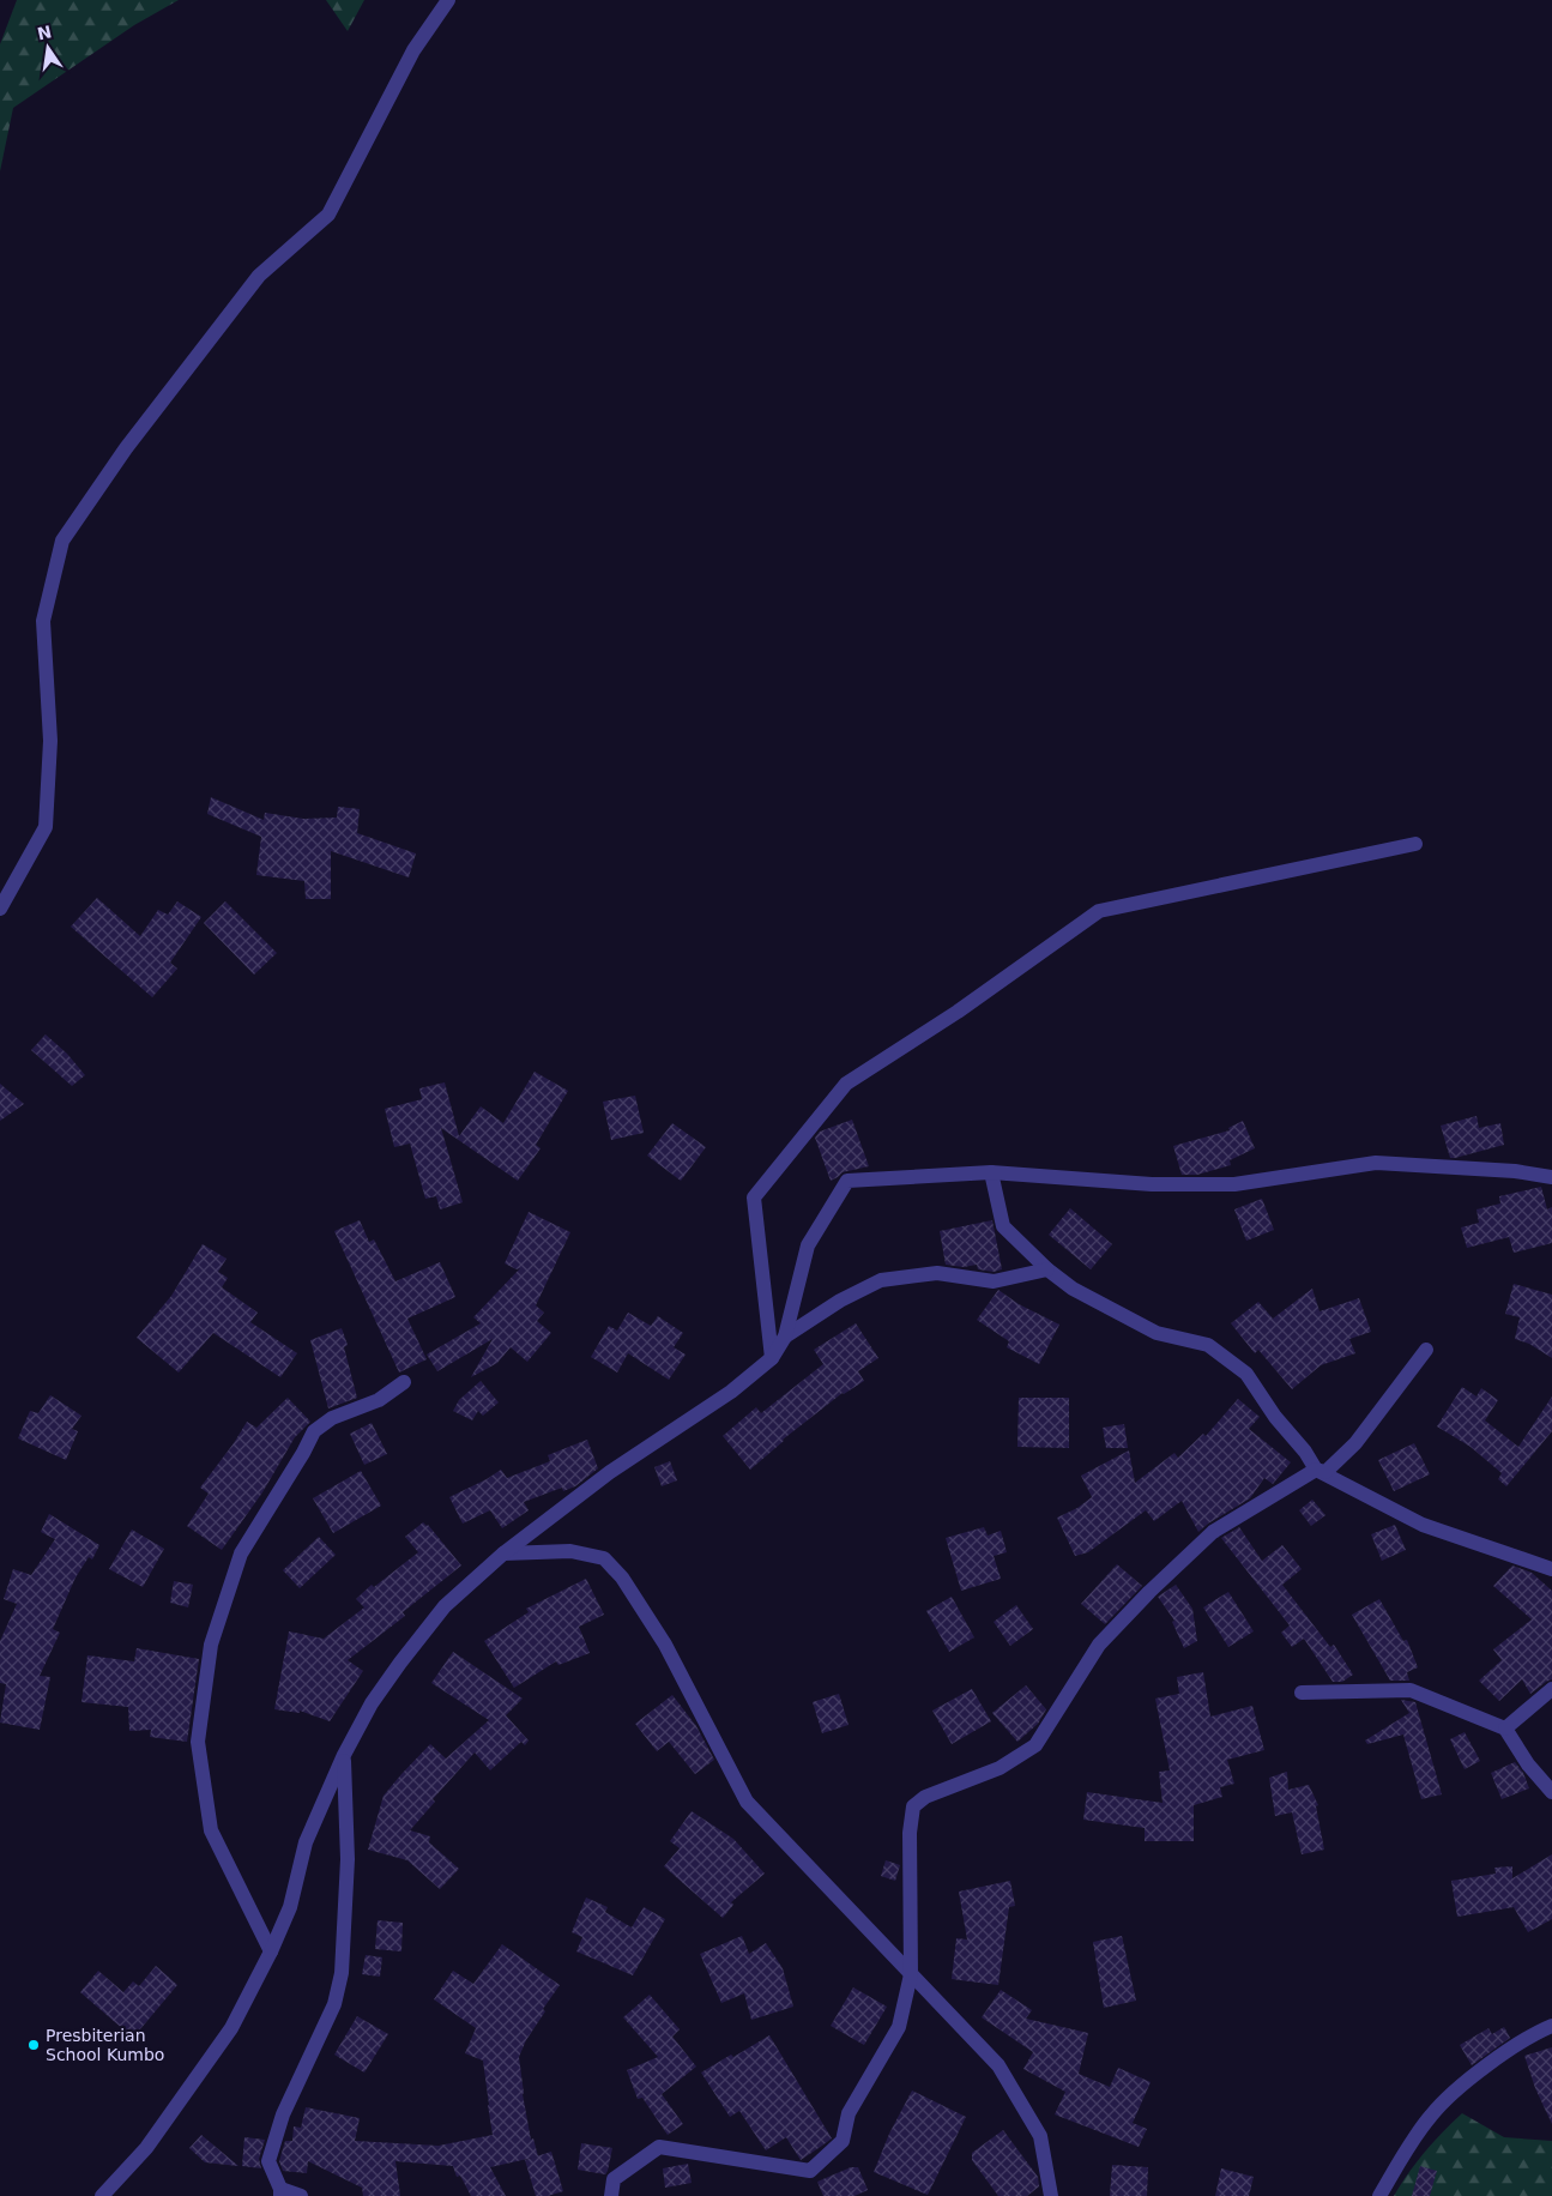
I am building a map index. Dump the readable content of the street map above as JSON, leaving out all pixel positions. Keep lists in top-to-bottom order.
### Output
{
  "places": ["Presbiterian School Kumbo"],
  "north": "top"
}
